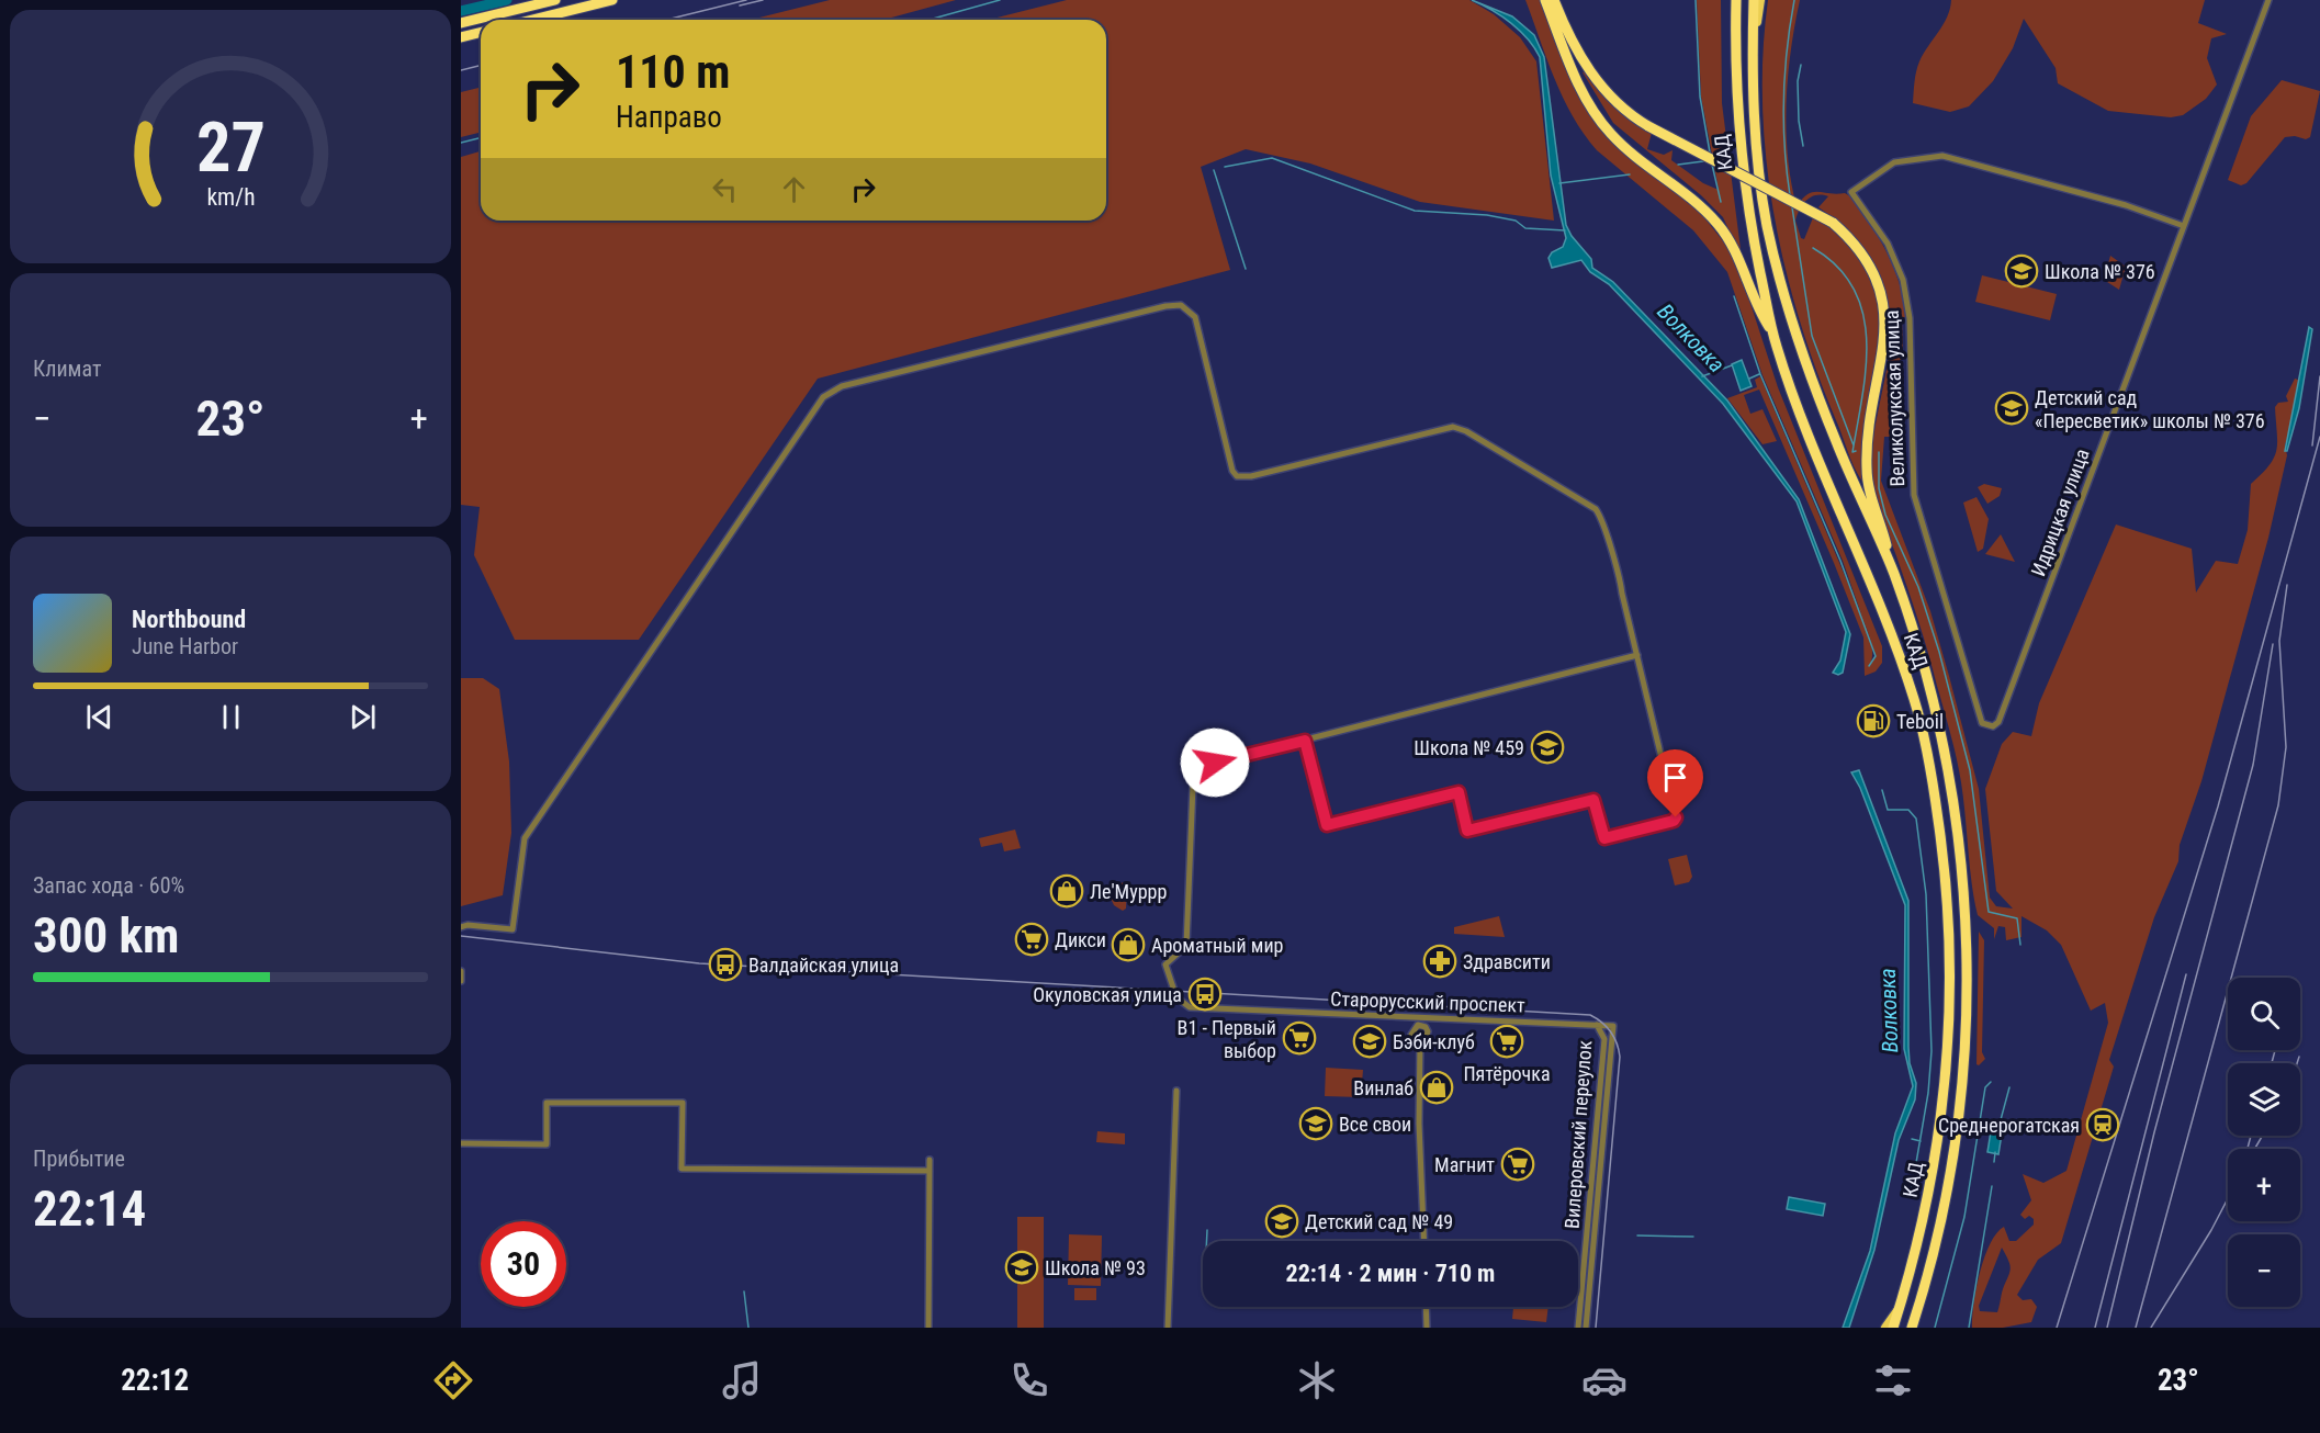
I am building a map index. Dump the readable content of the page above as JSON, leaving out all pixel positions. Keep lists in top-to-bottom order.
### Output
{
  "streets": {
    "highway": ["КАД"],
    "street": [
      "Великолукская улица",
      "Идрицкая улица",
      "Старорусский проспект",
      "Вилеровский переулок"
    ]
  },
  "crossings": [
    ["Великолукская улица", "Идрицкая улица"],
    ["Старорусский проспект", "Вилеровский переулок"]
  ],
  "water": ["Волковка"],
  "places": {
    "school or university": [
      "Школа № 376",
      "Детский сад «Пересветик» школы № 376",
      "Школа № 459",
      "Бэби-клуб",
      "Все свои",
      "Детский сад № 49",
      "Школа № 93"
    ],
    "fuel station": ["Teboil"],
    "shop": ["Ле'Муррр", "Ароматный мир", "Винлаб"],
    "supermarket": [
      "Дикси",
      "В1 - Первый выбор",
      "Пятёрочка",
      "Магнит"
    ],
    "pharmacy": ["Здравсити"],
    "bus stop": ["Валдайская улица", "Окуловская улица"],
    "station": ["Среднерогатская"]
  },
  "page": {
    "turn": ["110 m", "Направо"],
    "tile": [
      "Климат",
      ["Запас хода · 60%", "300 km"],
      ["Прибытие", "22:14"]
    ],
    "heat": ["−", "23°", "+"],
    "song": ["Northbound", "June Harbor"],
    "map_buttons": ["+", "−"],
    "limit": "30",
    "trip": "22:14 · 2 мин · 710 m",
    "tabs": ["22:12", "23°"],
    "gauge": ["27", "km/h"]
  }
}
